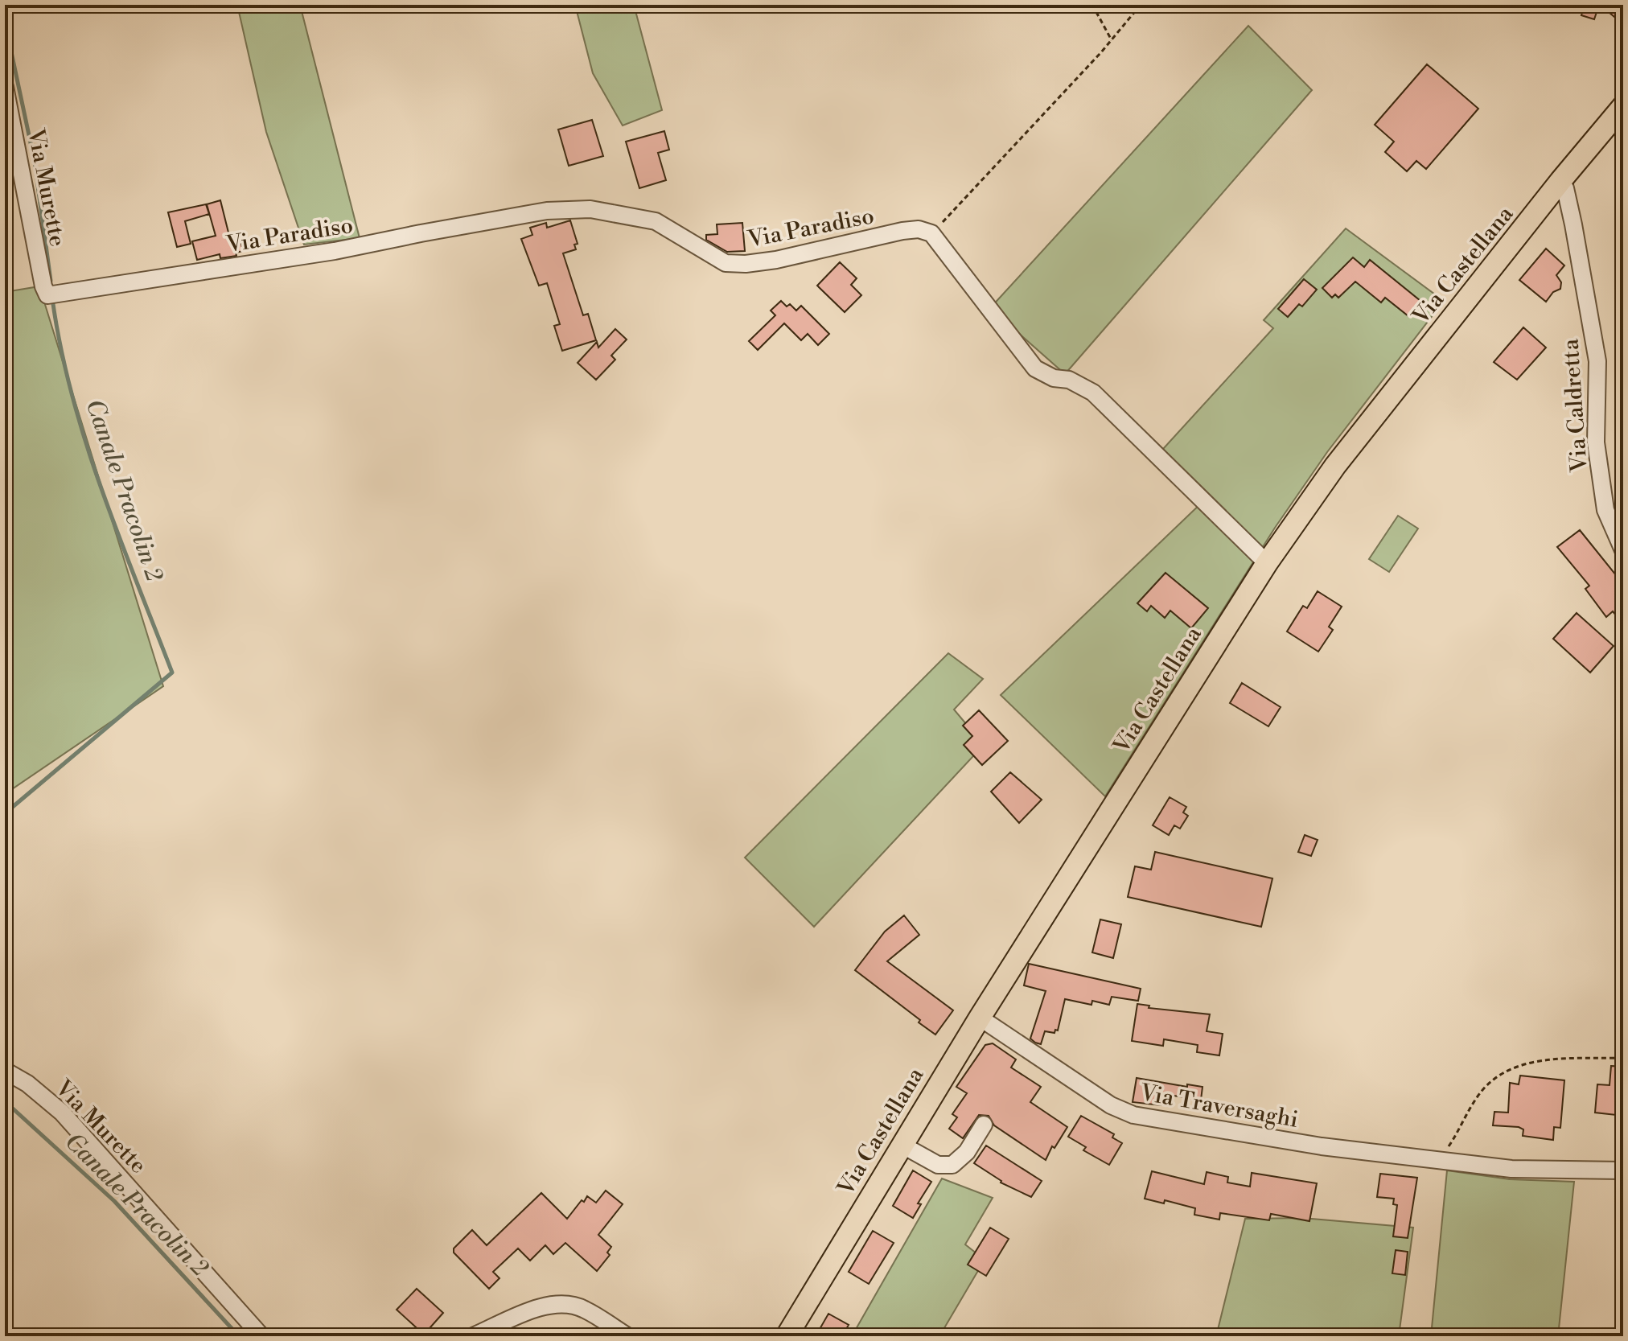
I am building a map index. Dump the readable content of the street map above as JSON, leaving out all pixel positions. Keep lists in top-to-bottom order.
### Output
{
  "streets": {
    "main road": ["Via Castellana"],
    "street": [
      "Via Murette",
      "Via Paradiso",
      "Via Caldretta",
      "Via Traversaghi"
    ]
  },
  "crossings": [
    ["Via Murette", "Via Paradiso"],
    ["Via Castellana", "Via Caldretta"],
    ["Via Castellana", "Via Traversaghi"]
  ],
  "water": ["Canale Pracolin 2"]
}
